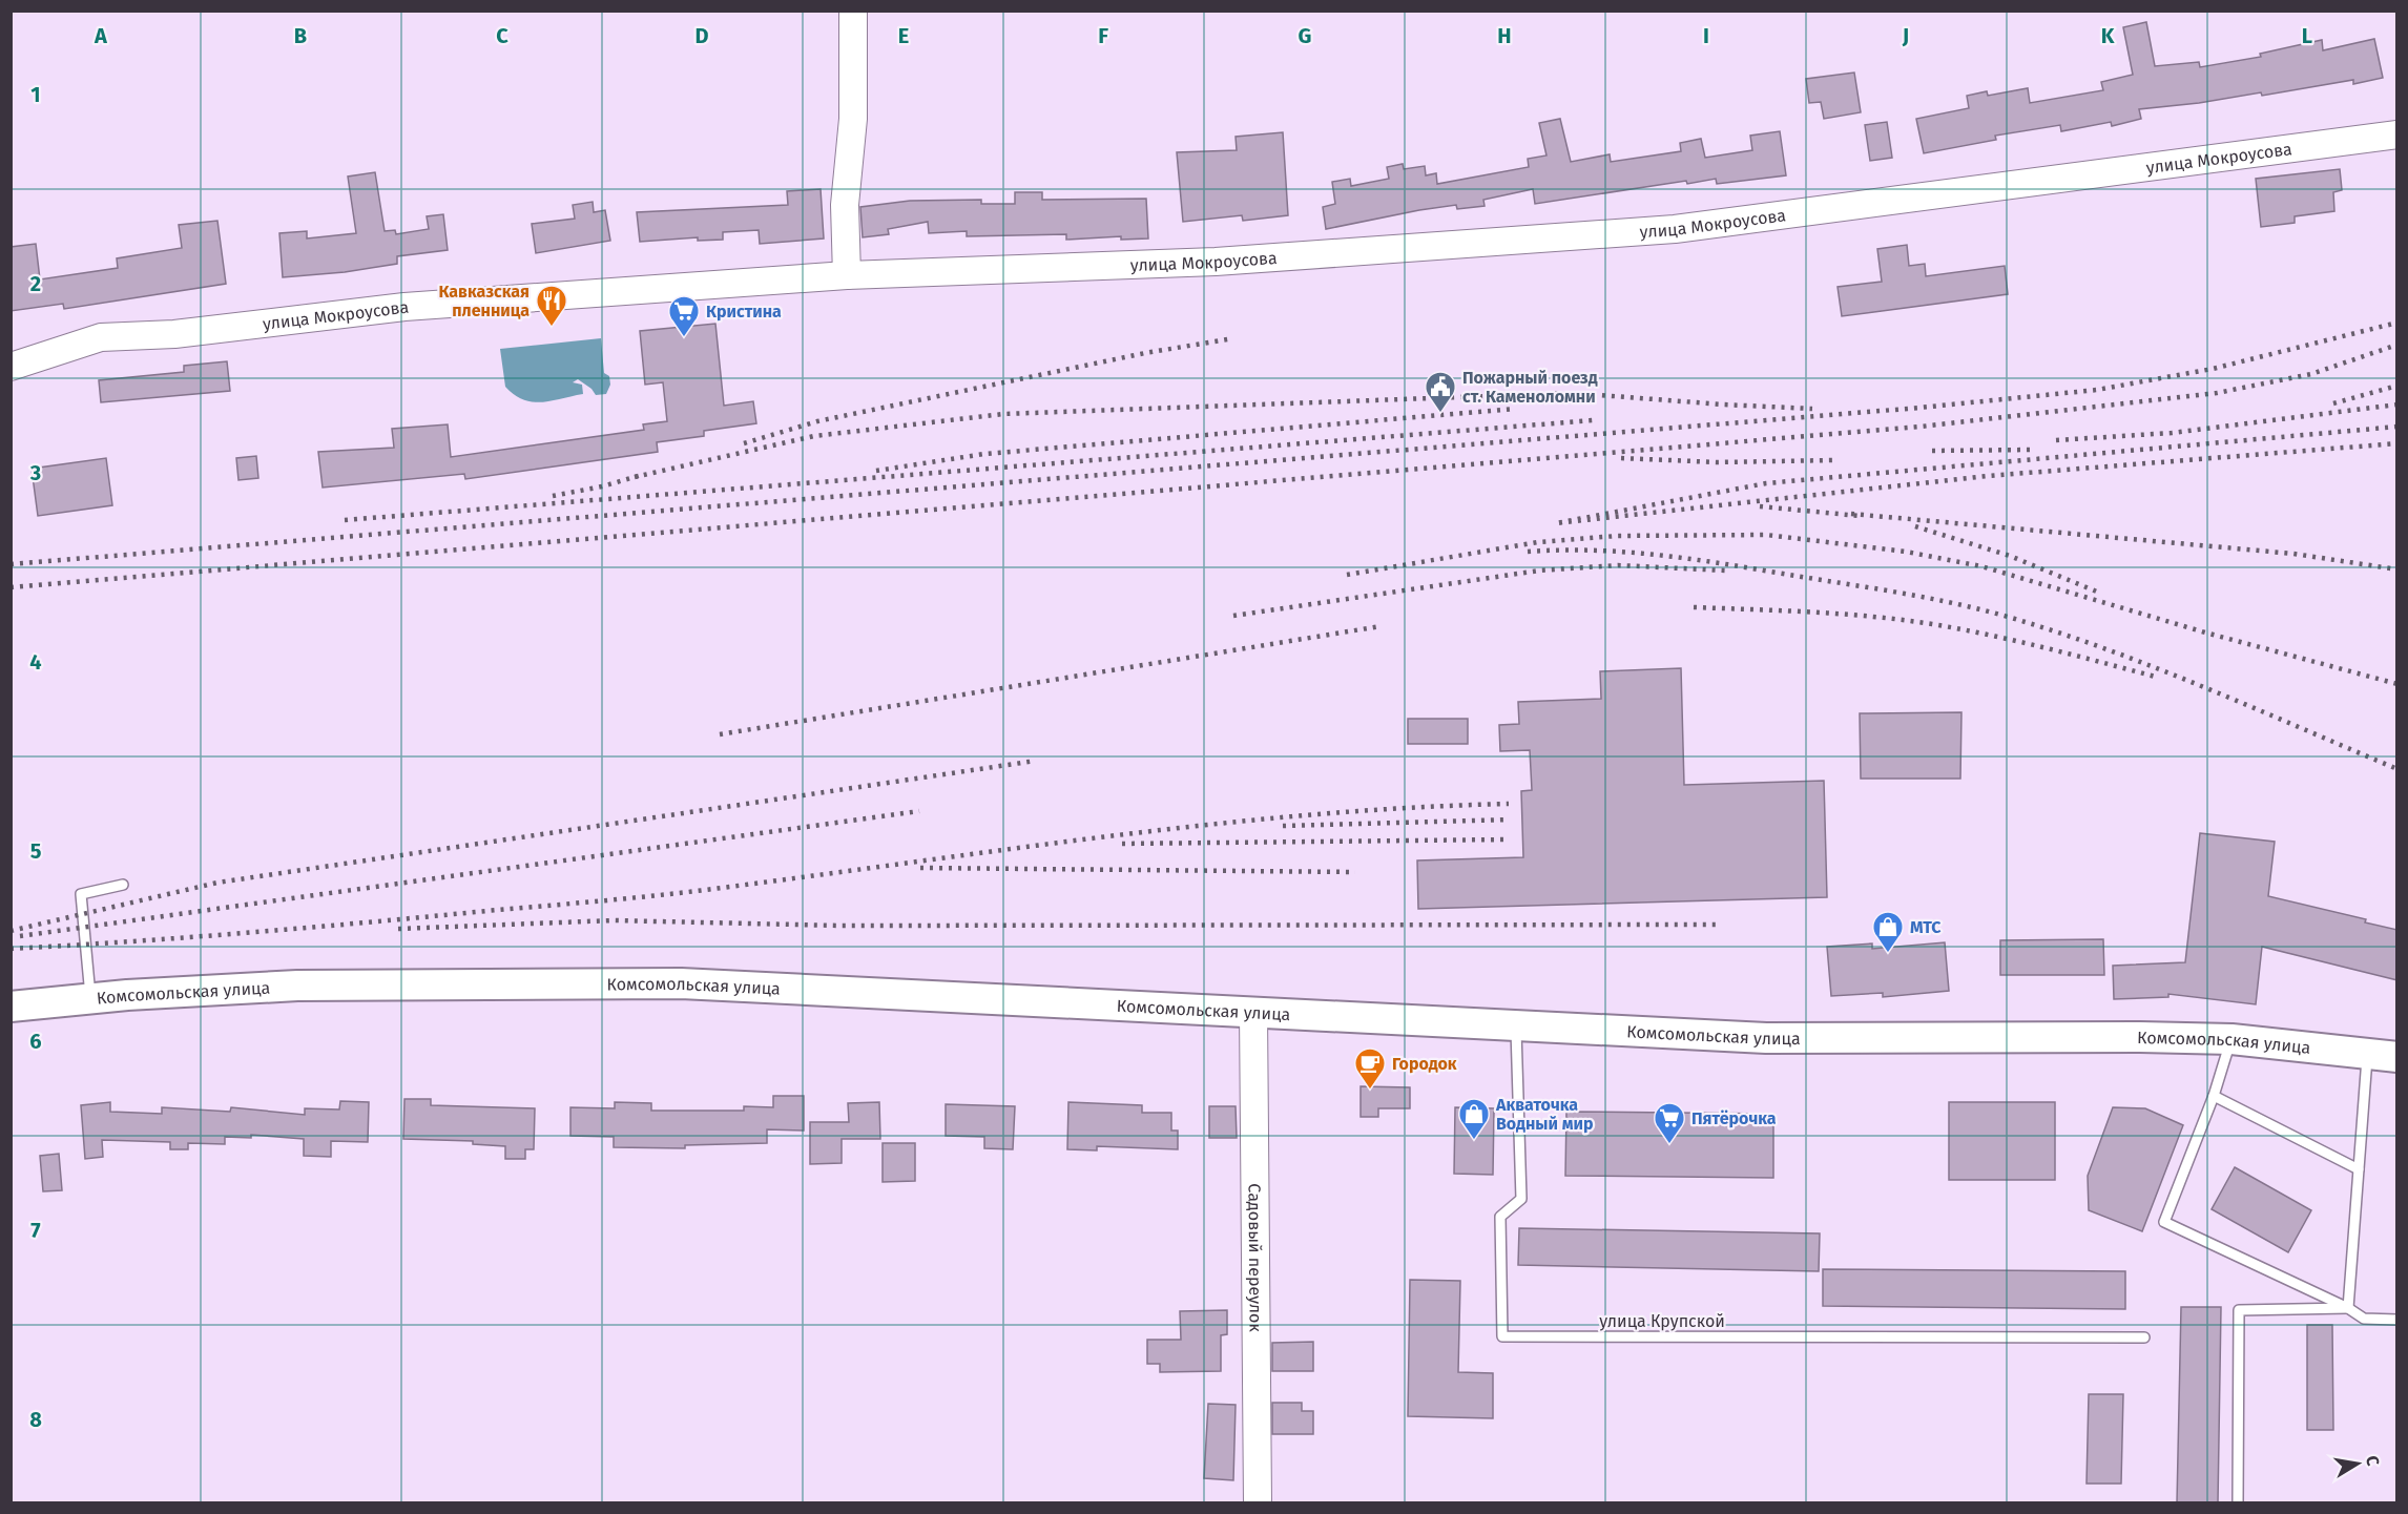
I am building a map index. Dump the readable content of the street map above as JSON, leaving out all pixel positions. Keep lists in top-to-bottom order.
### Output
{
  "streets": {
    "main road": ["Комсомольская улица"],
    "street": ["улица Мокроусова", "Садовый переулок"],
    "lane": ["улица Крупской"]
  },
  "crossings": [
    ["Комсомольская улица", "Садовый переулок"],
    ["Комсомольская улица", "улица Крупской"]
  ],
  "places": {
    "restaurant": ["Кавказская пленница"],
    "supermarket": ["Кристина", "Пятёрочка"],
    "public building": ["Пожарный поезд ст. Каменоломни"],
    "shop": ["МТС", "Акваточка Водный мир"],
    "cafe": ["Городок"]
  },
  "north": "right",
  "grid": {
    "columns": [
      "A",
      "B",
      "C",
      "D",
      "E",
      "F",
      "G",
      "H",
      "I",
      "J",
      "K",
      "L"
    ],
    "rows": [
      "1",
      "2",
      "3",
      "4",
      "5",
      "6",
      "7",
      "8"
    ]
  }
}
